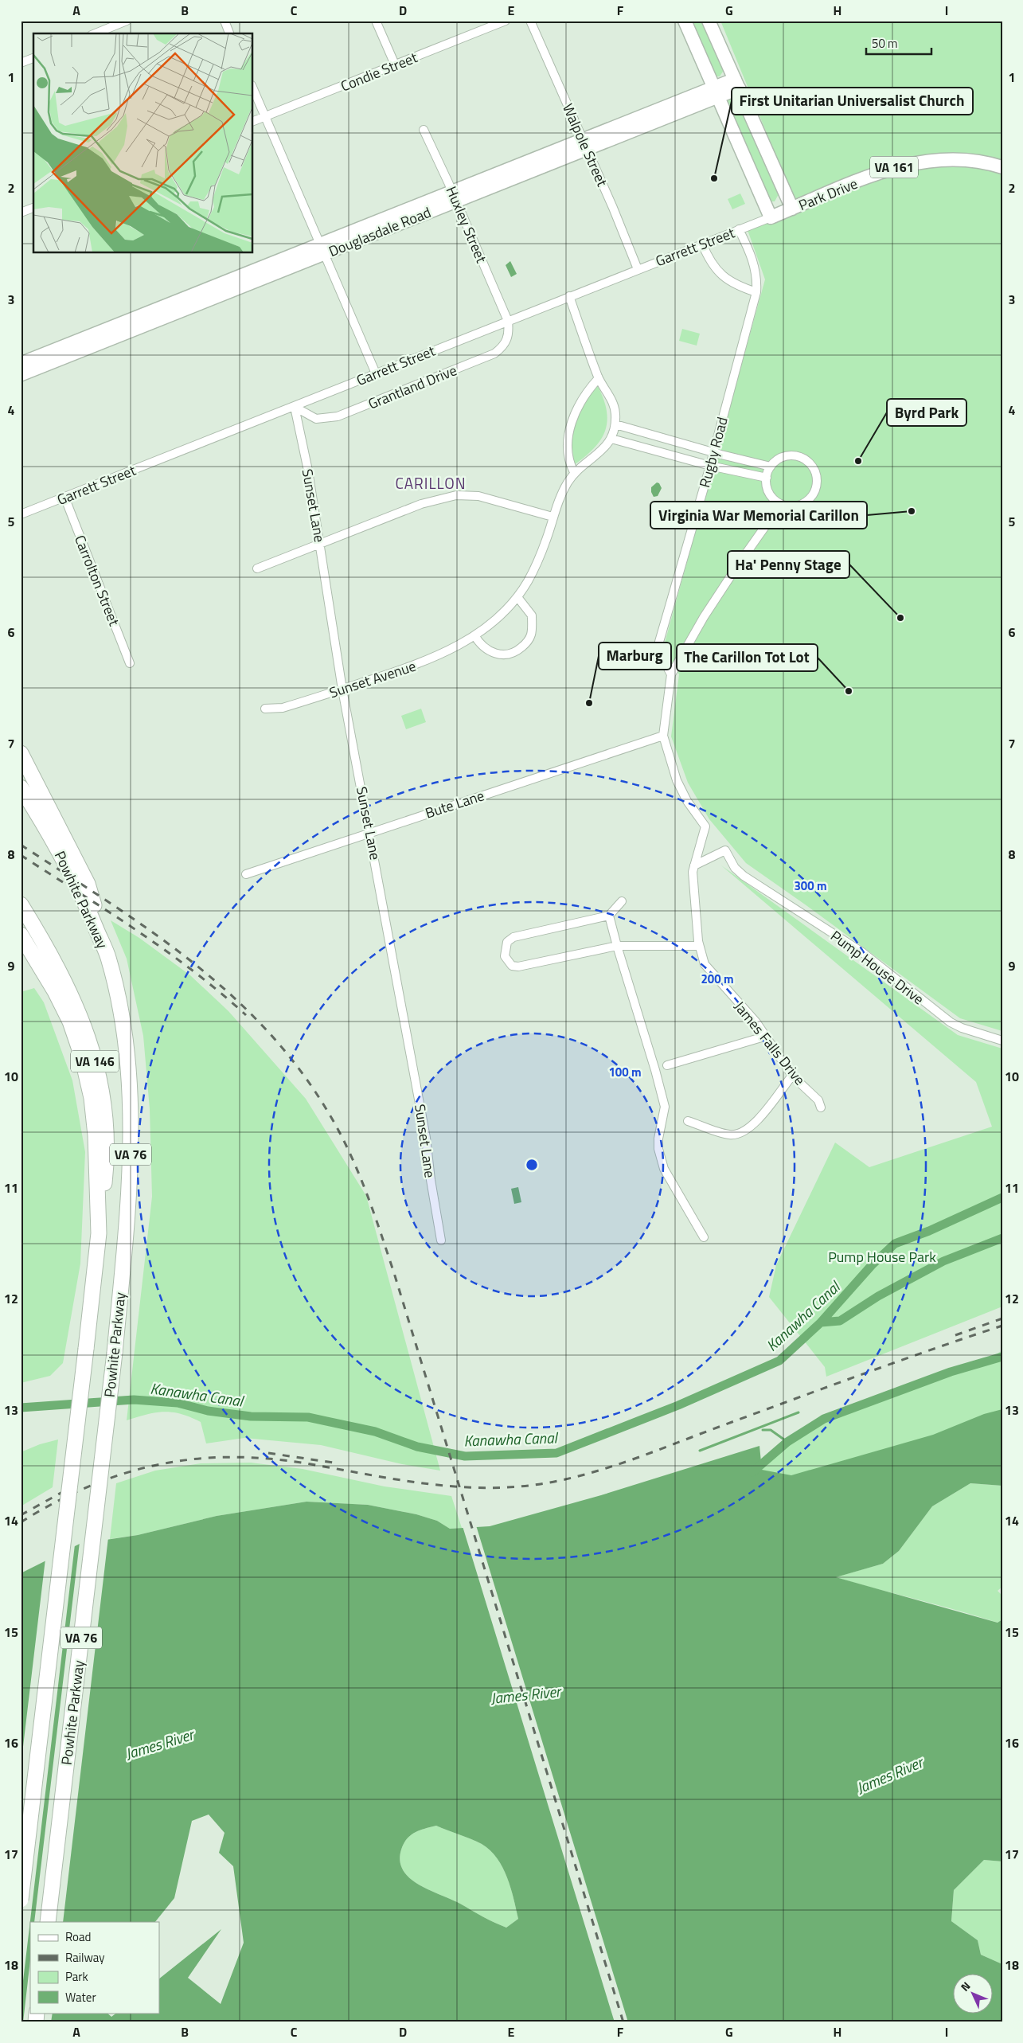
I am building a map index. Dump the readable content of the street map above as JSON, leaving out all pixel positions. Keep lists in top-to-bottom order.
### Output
{
  "streets": {
    "highway": ["Powhite Parkway", "VA 146", "VA 76"],
    "main road": ["VA 161", "Park Drive"],
    "street": [
      "Condie Street",
      "Walpole Street",
      "Huxley Street",
      "Douglasdale Road",
      "Garrett Street",
      "Grantland Drive",
      "Rugby Road",
      "Sunset Lane",
      "Carrolton Street",
      "Sunset Avenue",
      "Bute Lane",
      "Pump House Drive",
      "James Falls Drive"
    ]
  },
  "crossings": [
    ["Walpole Street", "Douglasdale Road"],
    ["Walpole Street", "Garrett Street"],
    ["Park Drive", "Garrett Street"],
    ["Huxley Street", "Douglasdale Road"],
    ["Huxley Street", "Garrett Street"],
    ["Huxley Street", "Grantland Drive"],
    ["Garrett Street", "Grantland Drive"],
    ["Garrett Street", "Rugby Road"],
    ["Garrett Street", "Sunset Lane"],
    ["Garrett Street", "Carrolton Street"],
    ["Garrett Street", "Sunset Avenue"],
    ["Grantland Drive", "Sunset Lane"],
    ["Sunset Lane", "Sunset Avenue"],
    ["Sunset Lane", "Bute Lane"],
    ["Bute Lane", "James Falls Drive"],
    ["Powhite Parkway", "VA 146"],
    ["Pump House Drive", "James Falls Drive"]
  ],
  "districts": ["CARILLON"],
  "water": ["Kanawha Canal", "James River"],
  "parks": ["Pump House Park"],
  "places": [
    "First Unitarian Universalist Church",
    "Byrd Park",
    "Virginia War Memorial Carillon",
    "Ha' Penny Stage",
    "The Carillon Tot Lot",
    "Marburg"
  ],
  "legend": [
    "Road",
    "Railway",
    "Park",
    "Water"
  ],
  "scale_bar": "50 m",
  "north": "top left",
  "grid": {
    "columns": [
      "A",
      "B",
      "C",
      "D",
      "E",
      "F",
      "G",
      "H",
      "I"
    ],
    "rows": [
      "1",
      "2",
      "3",
      "4",
      "5",
      "6",
      "7",
      "8",
      "9",
      "10",
      "11",
      "12",
      "13",
      "14",
      "15",
      "16",
      "17",
      "18"
    ]
  },
  "rings": ["300 m", "200 m", "100 m"]
}
